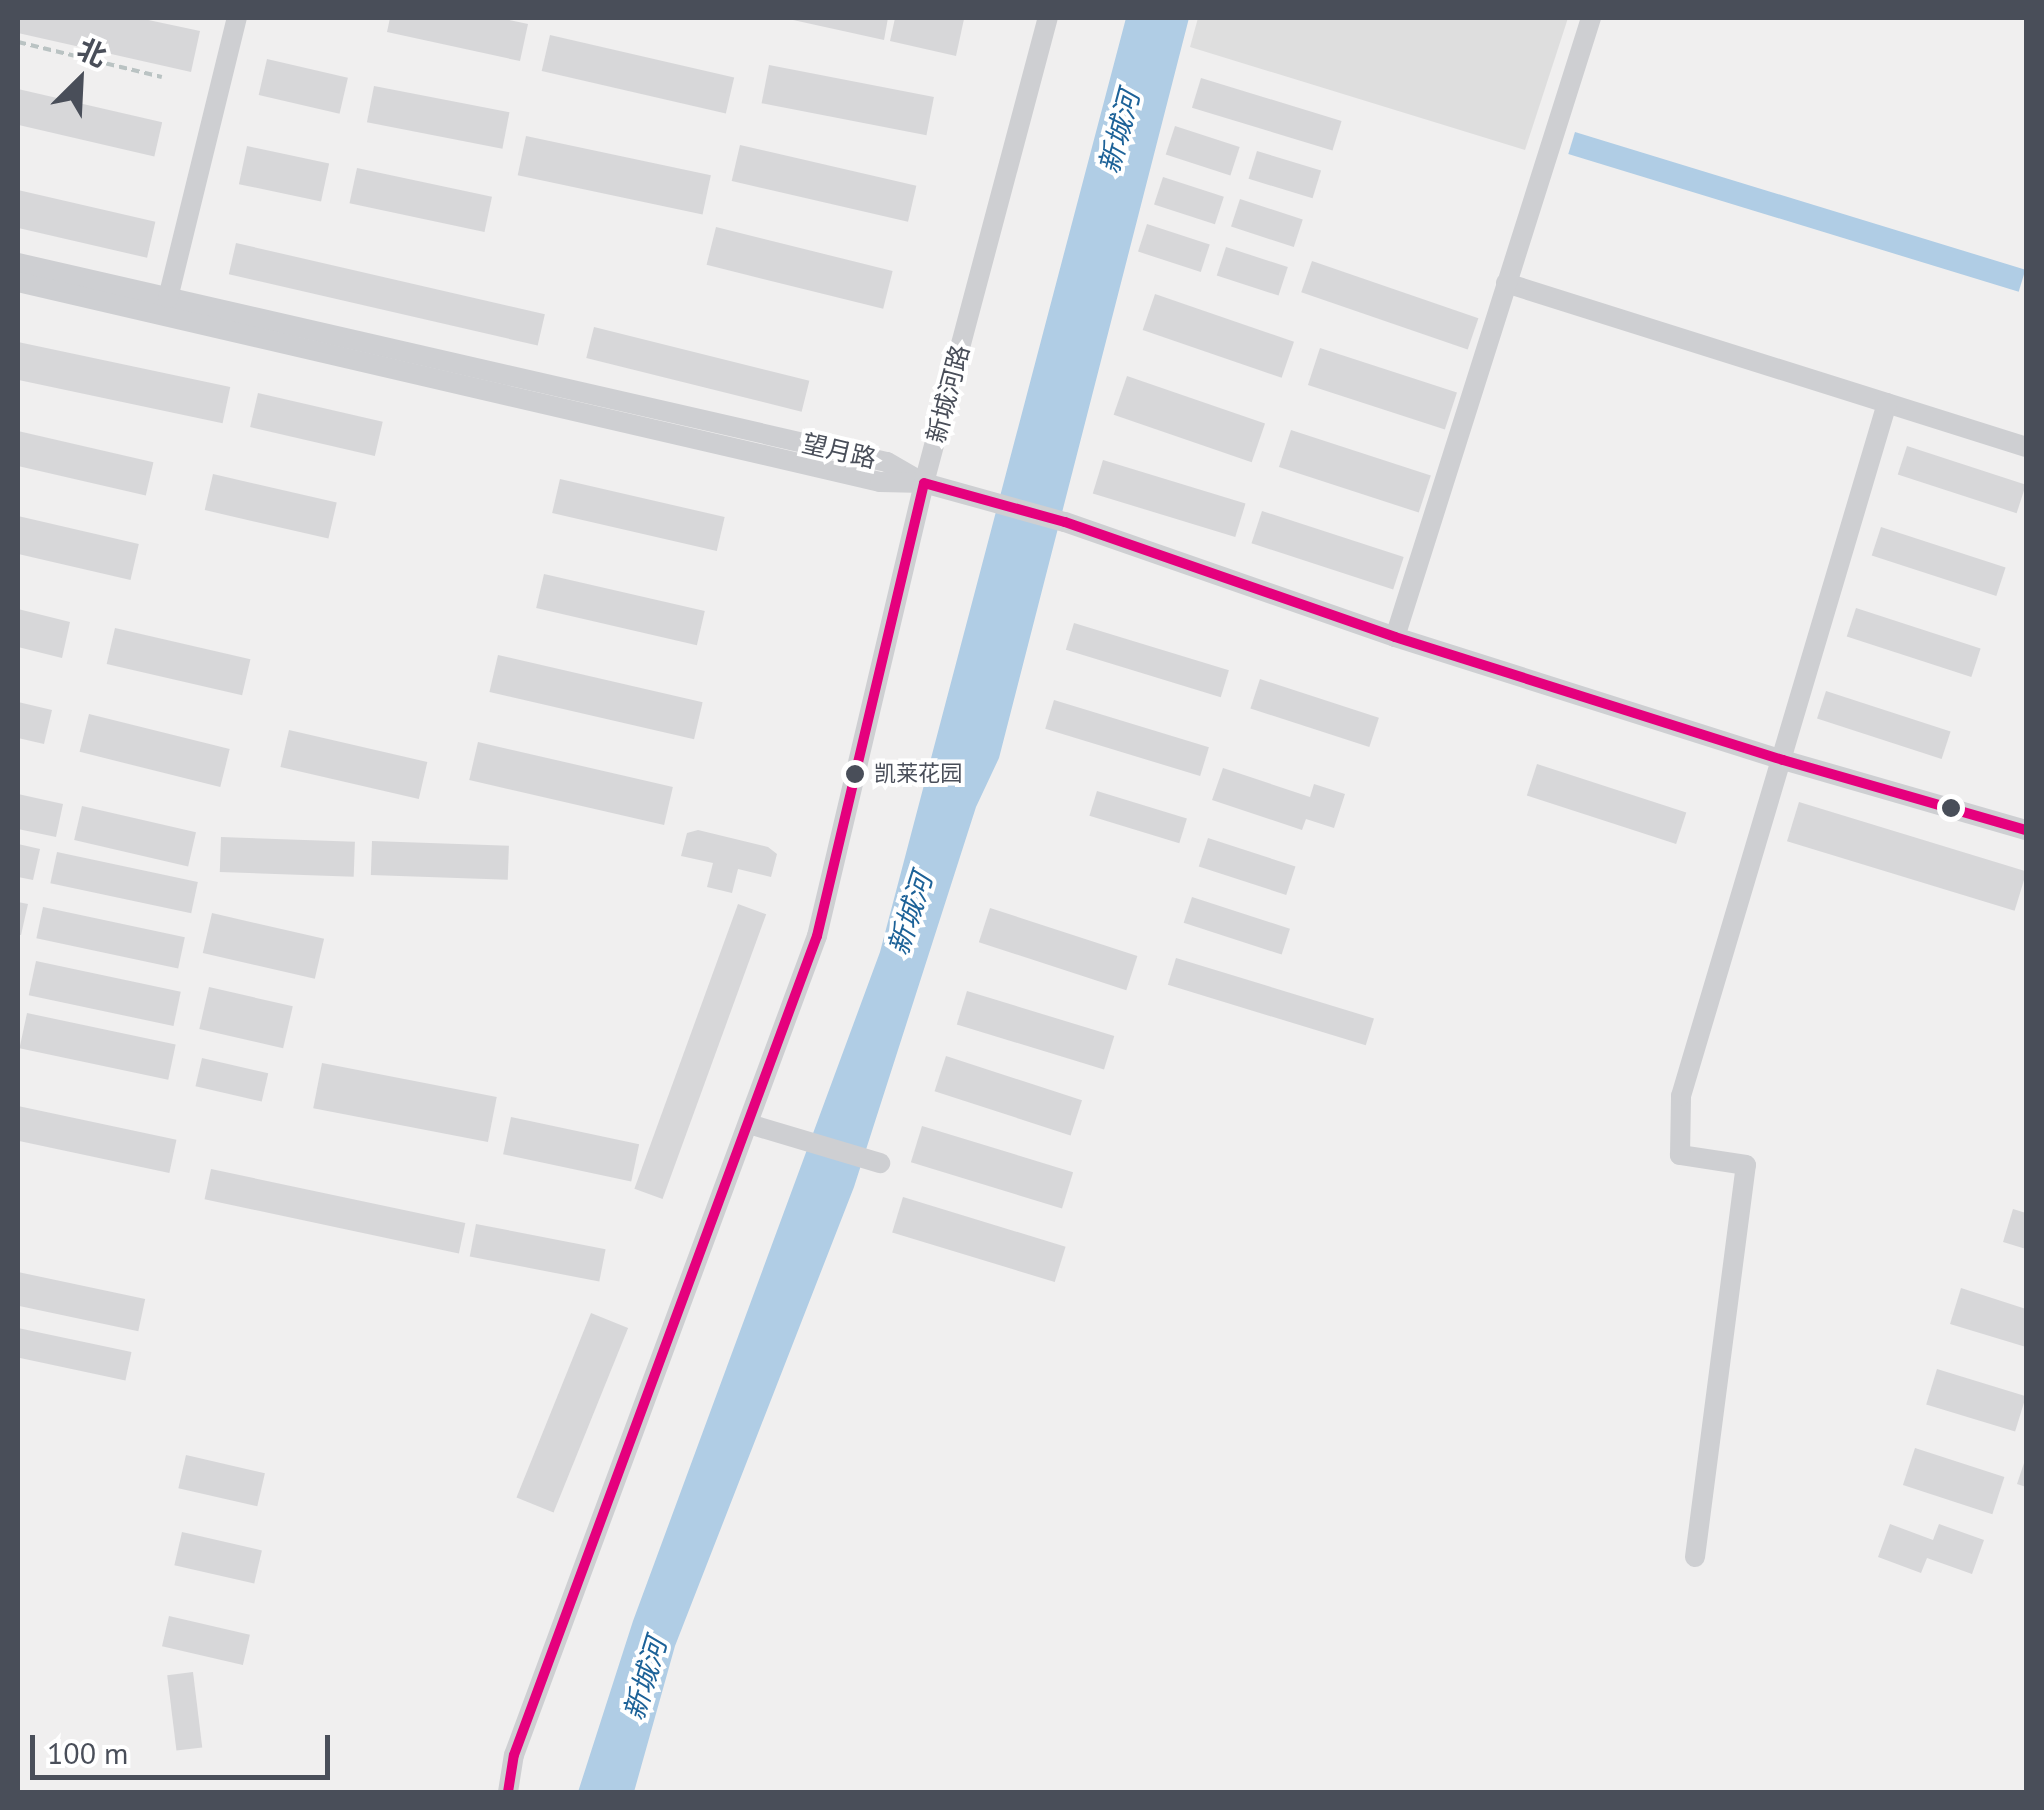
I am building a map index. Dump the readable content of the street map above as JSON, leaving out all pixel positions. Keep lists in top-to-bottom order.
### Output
{
  "streets": {
    "street": ["新城河路", "望月路"]
  },
  "crossings": [
    ["新城河路", "望月路"]
  ],
  "water": ["新城河"],
  "places": ["凯莱花园"],
  "scale_bar": "100 m",
  "north": "top right"
}
